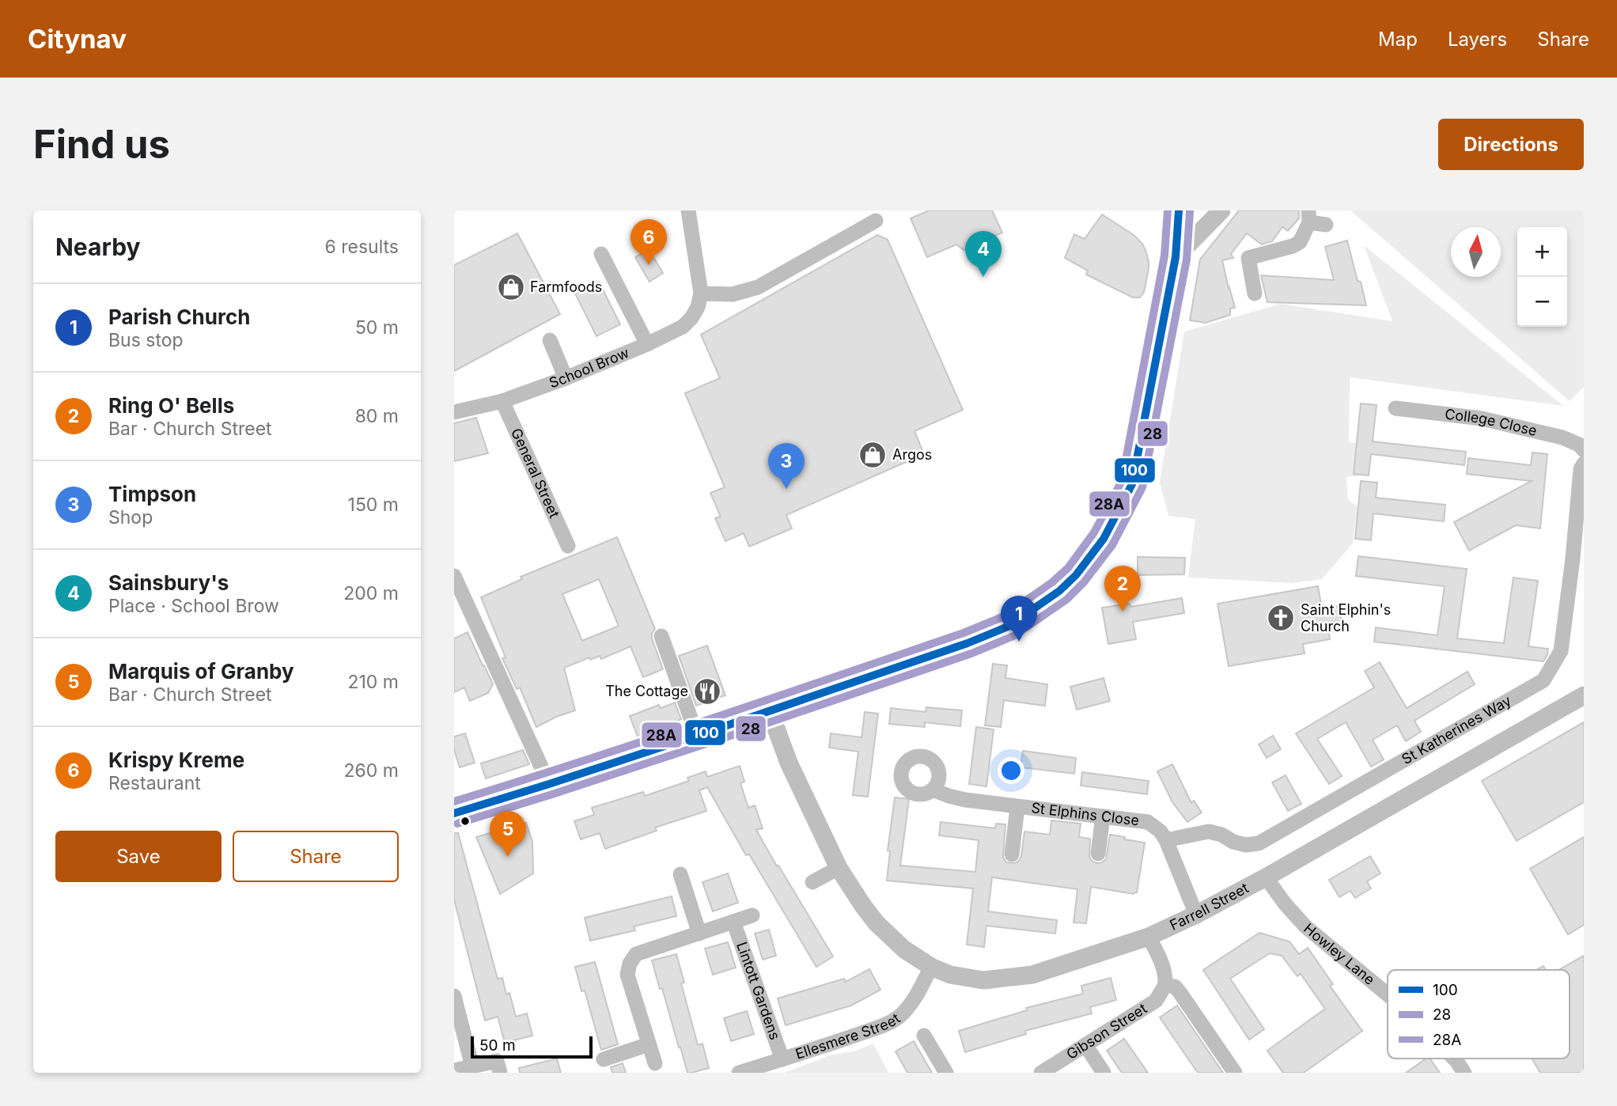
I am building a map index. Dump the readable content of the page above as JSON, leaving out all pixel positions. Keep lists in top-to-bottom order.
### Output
{
  "streets": {
    "street": [
      "School Brow",
      "College Close",
      "General Street",
      "St Katherines Way",
      "St Elphins Close",
      "Farrell Street",
      "Howley Lane",
      "Lintott Gardens",
      "Gibson Street",
      "Ellesmere Street"
    ]
  },
  "crossings": [
    ["School Brow", "General Street"],
    ["St Katherines Way", "St Elphins Close"],
    ["St Elphins Close", "Farrell Street"],
    ["Farrell Street", "Howley Lane"],
    ["Farrell Street", "Ellesmere Street"],
    ["Lintott Gardens", "Ellesmere Street"]
  ],
  "places": {
    "shop": ["Farmfoods", "Argos"],
    "church": ["Saint Elphin's Church"],
    "restaurant": ["The Cottage"]
  },
  "lines": ["transit line 100", "transit line 28A", "transit line 28"],
  "legend": ["100", "28", "28A"],
  "scale_bar": "50 m",
  "north": "top",
  "page": {
    "header": "Citynav",
    "nav": ["Map", "Layers", "Share"],
    "buttons": [
      "Directions",
      ["Save", "Share"]
    ],
    "title": "Find us",
    "heading": ["Nearby", "6 results"],
    "pins": [
      "6",
      "4",
      "3",
      "2",
      "1",
      "5"
    ],
    "map_buttons": ["+", "−"],
    "list": [
      {
        "mark": "1",
        "name": "Parish Church",
        "note": "Bus stop",
        "value": "50 m"
      },
      {
        "mark": "2",
        "name": "Ring O' Bells",
        "note": "Bar · Church Street",
        "value": "80 m"
      },
      {
        "mark": "3",
        "name": "Timpson",
        "note": "Shop",
        "value": "150 m"
      },
      {
        "mark": "4",
        "name": "Sainsbury's",
        "note": "Place · School Brow",
        "value": "200 m"
      },
      {
        "mark": "5",
        "name": "Marquis of Granby",
        "note": "Bar · Church Street",
        "value": "210 m"
      },
      {
        "mark": "6",
        "name": "Krispy Kreme",
        "note": "Restaurant",
        "value": "260 m"
      }
    ],
    "scale": "50 m"
  }
}
